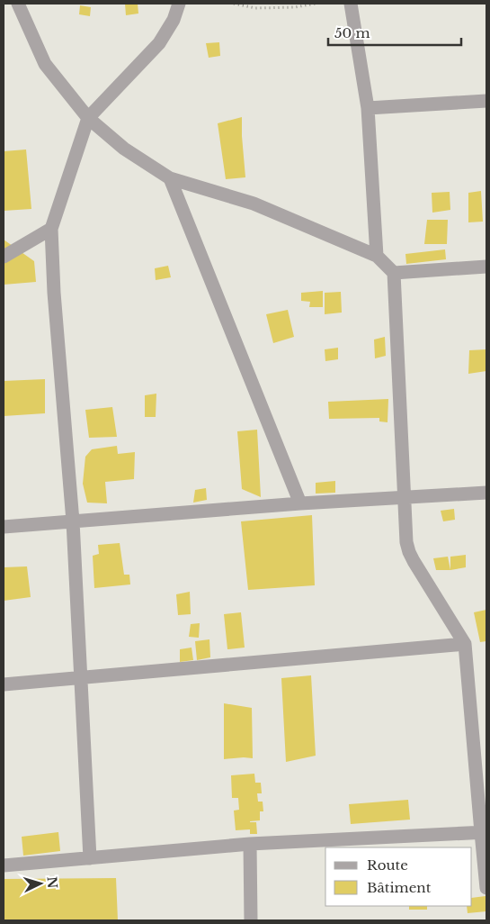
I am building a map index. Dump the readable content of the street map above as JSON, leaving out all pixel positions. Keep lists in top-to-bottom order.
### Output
{
  "legend": ["Route", "Bâtiment"],
  "scale_bar": "50 m",
  "north": "right"
}
